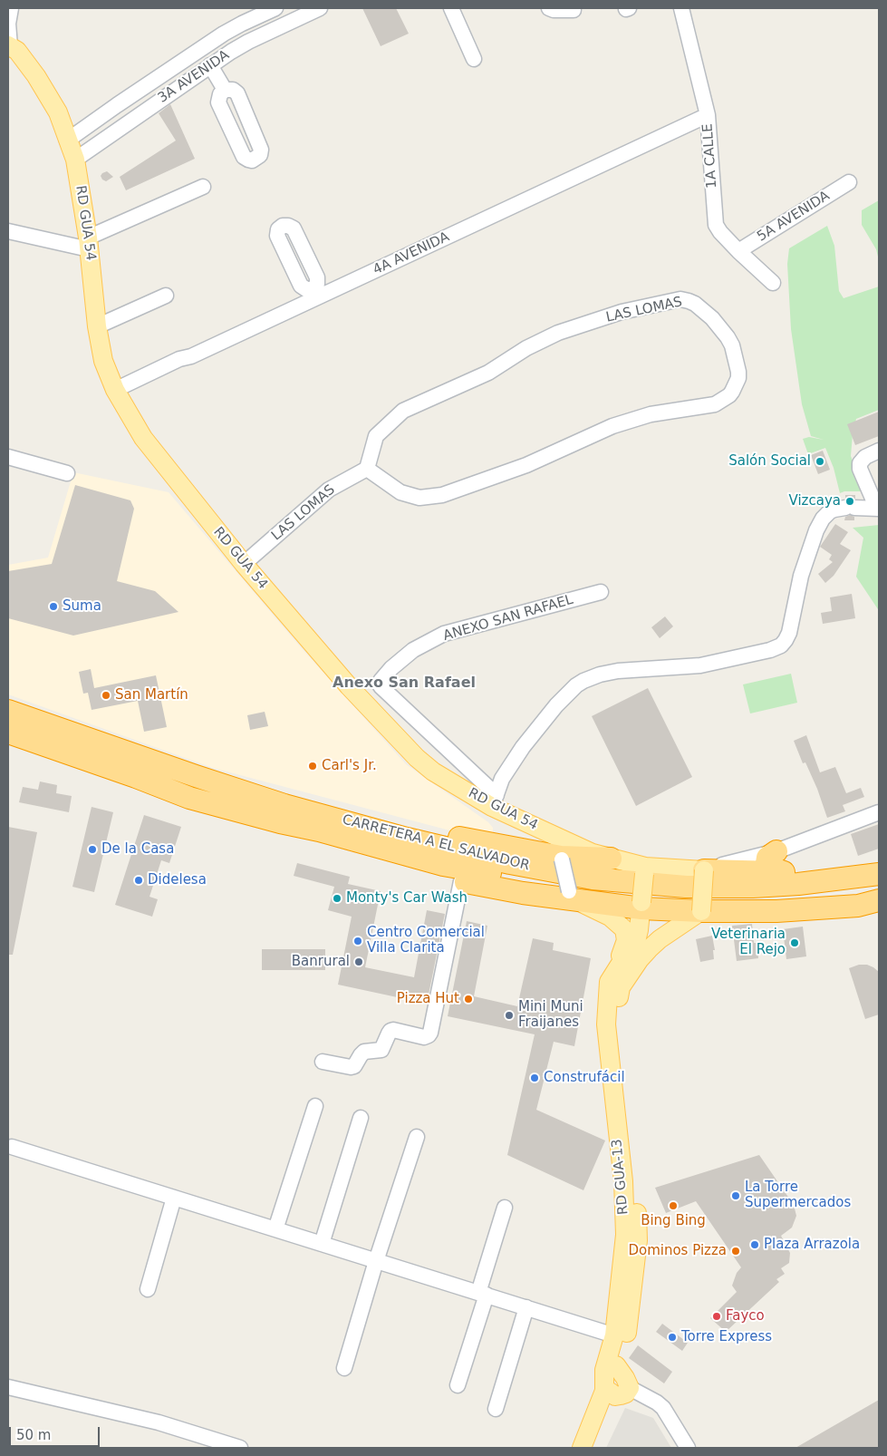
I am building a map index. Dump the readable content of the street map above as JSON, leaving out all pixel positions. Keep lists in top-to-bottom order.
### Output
{
  "streets": {
    "highway": ["CARRETERA A EL SALVADOR"],
    "main road": ["RD GUA 54", "RD GUA-13"],
    "street": [
      "3A AVENIDA",
      "1A CALLE",
      "5A AVENIDA",
      "4A AVENIDA",
      "LAS LOMAS",
      "ANEXO SAN RAFAEL"
    ]
  },
  "crossings": [
    ["3A AVENIDA", "RD GUA 54"],
    ["1A CALLE", "5A AVENIDA"],
    ["1A CALLE", "4A AVENIDA"],
    ["RD GUA 54", "4A AVENIDA"],
    ["RD GUA 54", "LAS LOMAS"],
    ["RD GUA 54", "ANEXO SAN RAFAEL"],
    ["RD GUA 54", "RD GUA-13"]
  ],
  "districts": ["Anexo San Rafael"],
  "places": [
    "Salón Social",
    "Vizcaya",
    "Suma",
    "San Martín",
    "Carl's Jr.",
    "De la Casa",
    "Didelesa",
    "Monty's Car Wash",
    "Centro Comercial Villa Clarita",
    "Veterinaria El Rejo",
    "Banrural",
    "Pizza Hut",
    "Mini Muni Fraijanes",
    "Construfácil",
    "La Torre Supermercados",
    "Bing Bing",
    "Plaza Arrazola",
    "Dominos Pizza",
    "Fayco",
    "Torre Express"
  ],
  "scale_bar": "50 m"
}
